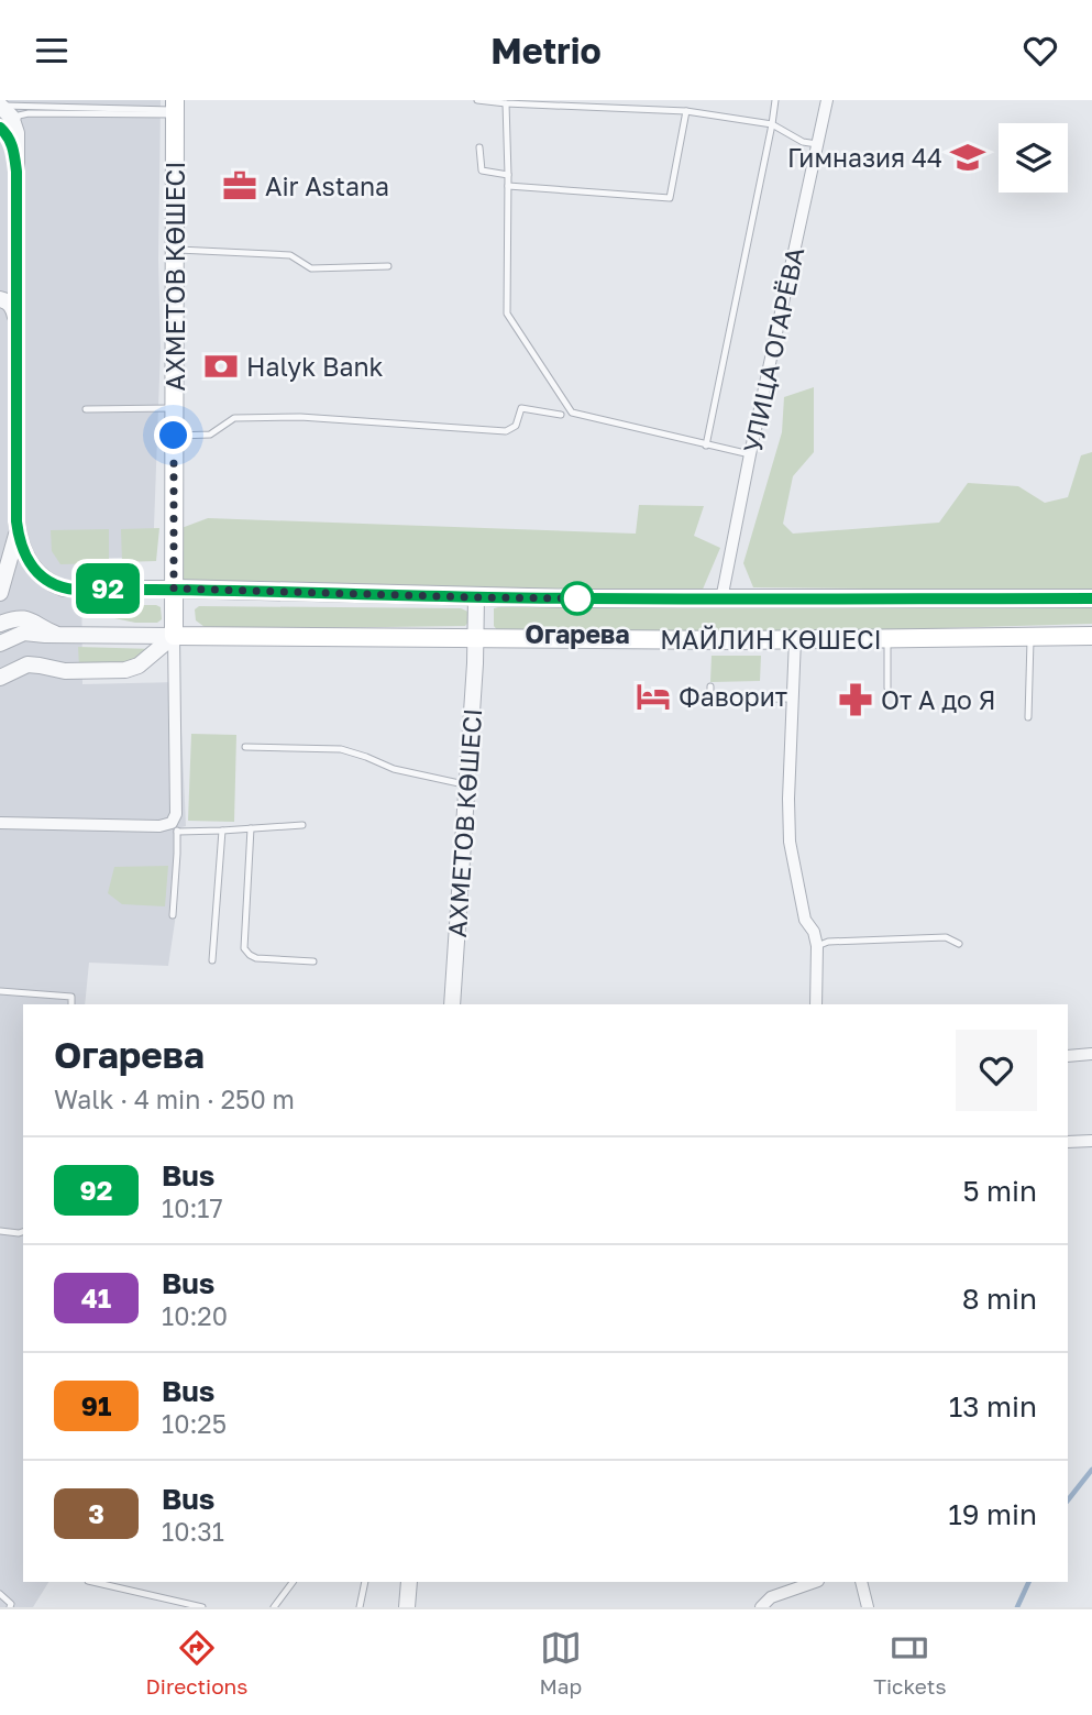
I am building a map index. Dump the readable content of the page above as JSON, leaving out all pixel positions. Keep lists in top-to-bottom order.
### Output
{
  "streets": {
    "main road": ["АХМЕТОВ КӨШЕСІ", "МАЙЛИН КӨШЕСІ"],
    "street": ["УЛИЦА ОГАРЁВА"]
  },
  "crossings": [
    ["АХМЕТОВ КӨШЕСІ", "МАЙЛИН КӨШЕСІ"],
    ["УЛИЦА ОГАРЁВА", "МАЙЛИН КӨШЕСІ"]
  ],
  "places": {
    "school or university": ["Гимназия 44"],
    "office": ["Air Astana"],
    "bank": ["Halyk Bank"],
    "other": ["Огарева"],
    "hotel": ["Фаворит"],
    "pharmacy": ["От А до Я"]
  },
  "lines": ["bus line 92"],
  "page": {
    "header": "Metrio",
    "on_map": "92",
    "heading": ["Огарева", "Walk · 4 min · 250 m"],
    "list": [
      {
        "mark": "92",
        "name": "Bus",
        "note": "10:17",
        "value": "5 min"
      },
      {
        "mark": "41",
        "name": "Bus",
        "note": "10:20",
        "value": "8 min"
      },
      {
        "mark": "91",
        "name": "Bus",
        "note": "10:25",
        "value": "13 min"
      },
      {
        "mark": "3",
        "name": "Bus",
        "note": "10:31",
        "value": "19 min"
      }
    ],
    "tabs": ["Directions", "Map", "Tickets"]
  }
}
